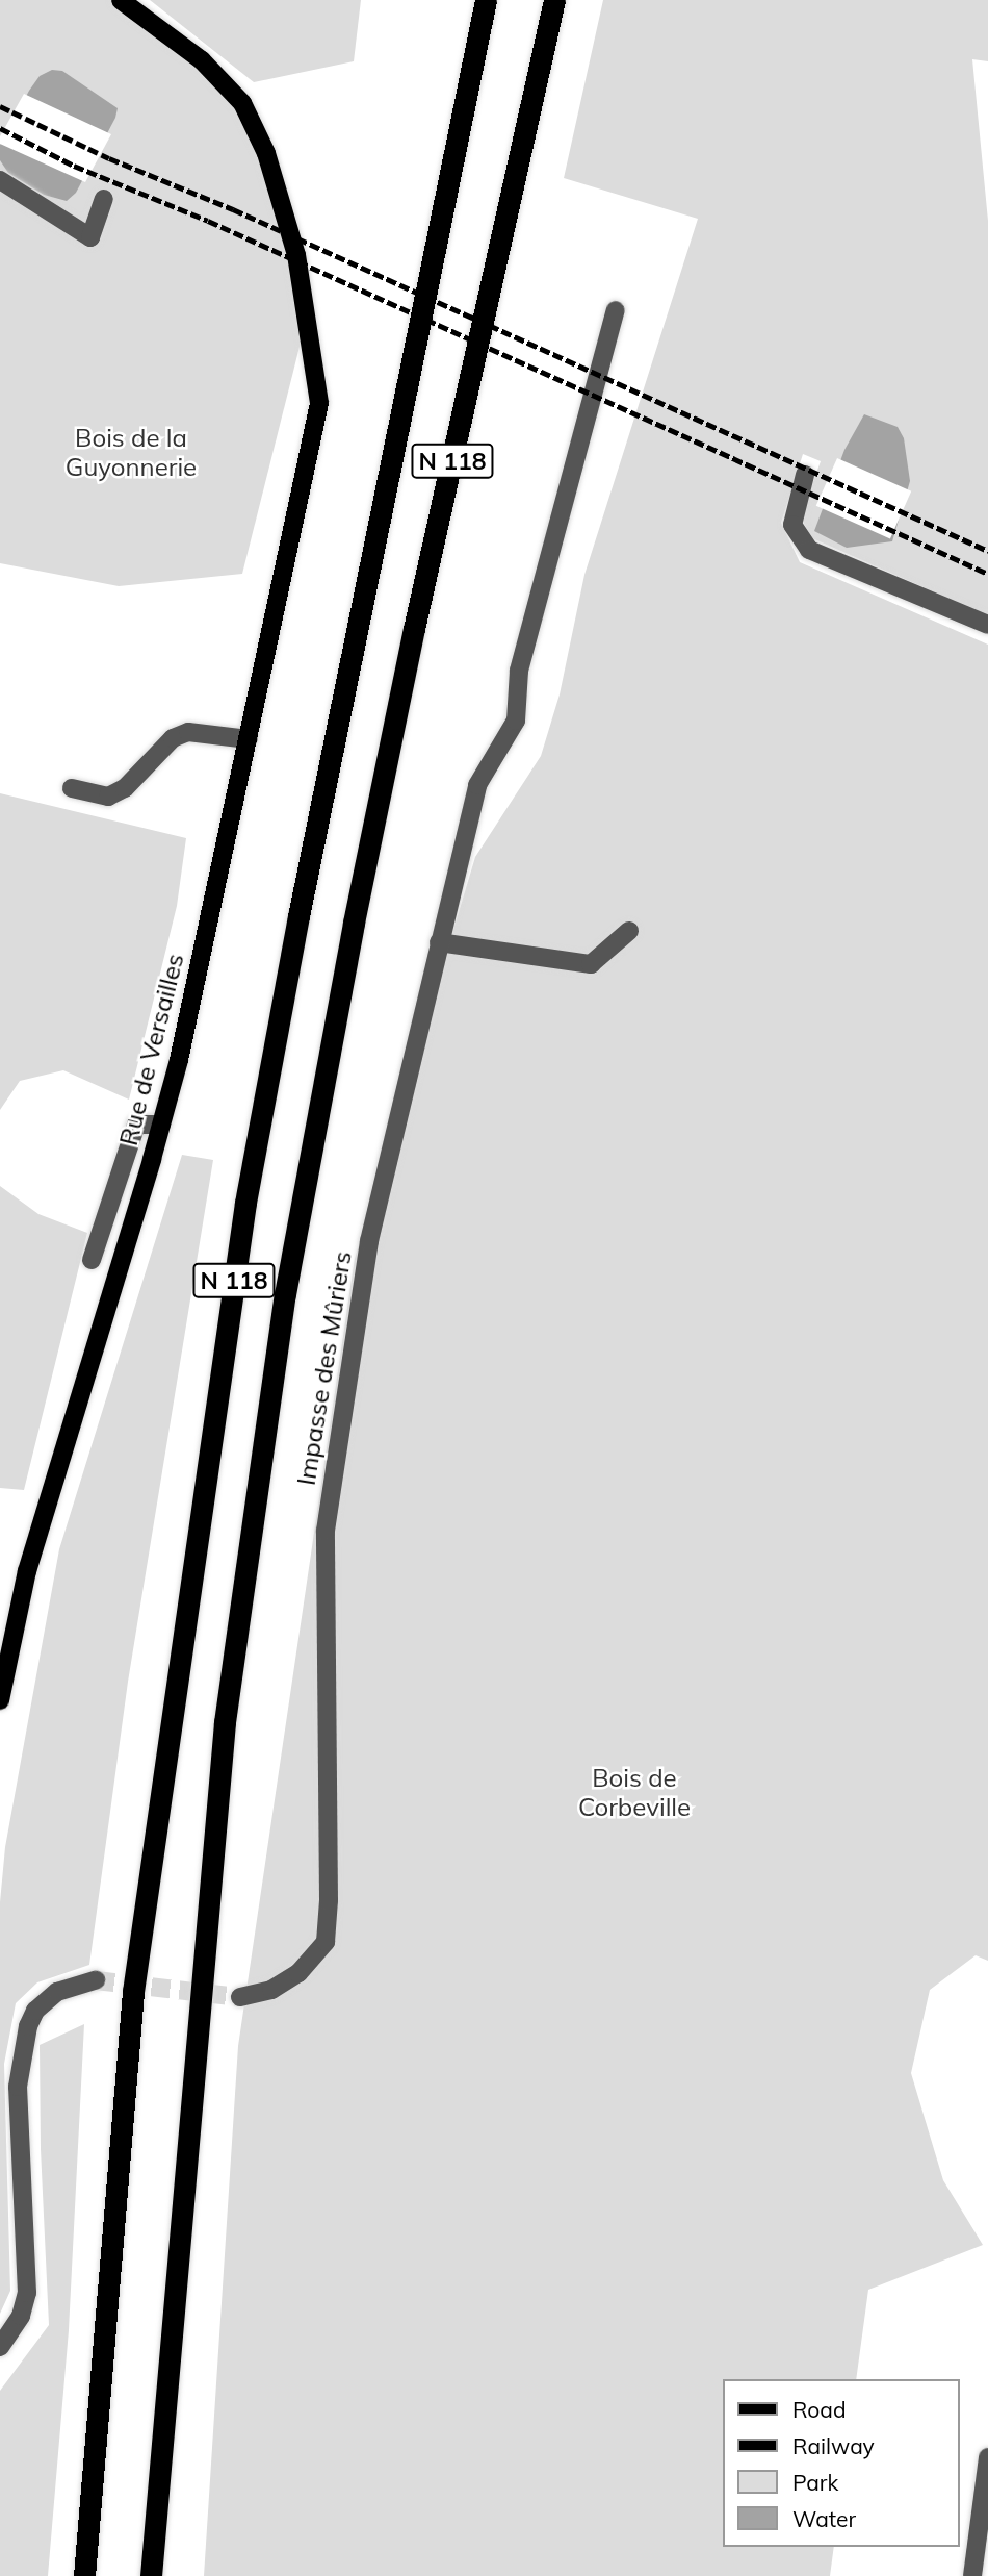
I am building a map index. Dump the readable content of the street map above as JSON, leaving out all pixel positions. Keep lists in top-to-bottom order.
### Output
{
  "streets": {
    "highway": ["N 118"],
    "main road": ["Rue de Versailles"],
    "street": ["Impasse des Mûriers"]
  },
  "parks": ["Bois de la Guyonnerie", "Bois de Corbeville"],
  "legend": [
    "Road",
    "Railway",
    "Park",
    "Water"
  ]
}
